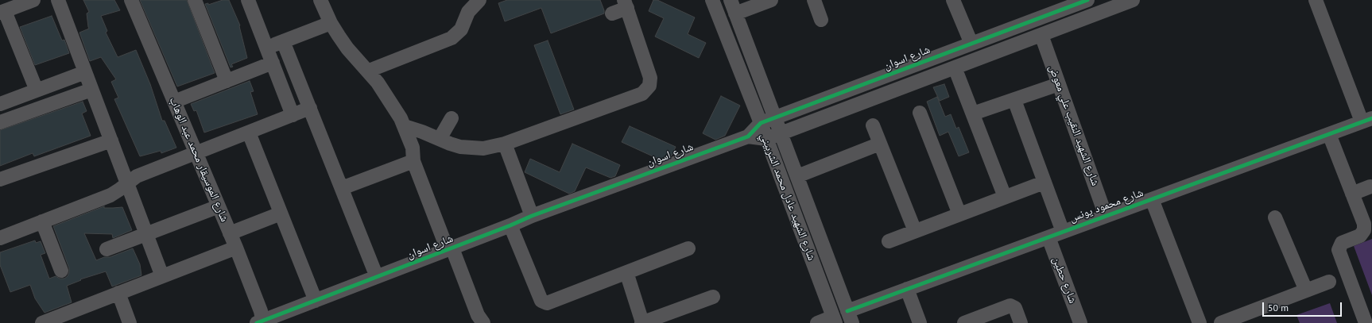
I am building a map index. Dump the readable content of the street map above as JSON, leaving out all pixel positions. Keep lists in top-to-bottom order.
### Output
{
  "streets": {
    "street": [
      "شارع اسوان",
      "شارع الشهيد النقيب علي معوض",
      "شارع الموسيقار محمد عبد الوهاب",
      "شارع الشهيد عادل محمد الشربيني",
      "شارع محمود يونس",
      "شارع حطين"
    ]
  },
  "crossings": [
    ["شارع اسوان", "شارع الشهيد النقيب علي معوض"],
    ["شارع اسوان", "شارع الموسيقار محمد عبد الوهاب"],
    ["شارع اسوان", "شارع الشهيد عادل محمد الشربيني"],
    ["شارع الشهيد النقيب علي معوض", "شارع محمود يونس"],
    ["شارع الشهيد عادل محمد الشربيني", "شارع محمود يونس"],
    ["شارع محمود يونس", "شارع حطين"]
  ],
  "scale_bar": "50 m"
}
